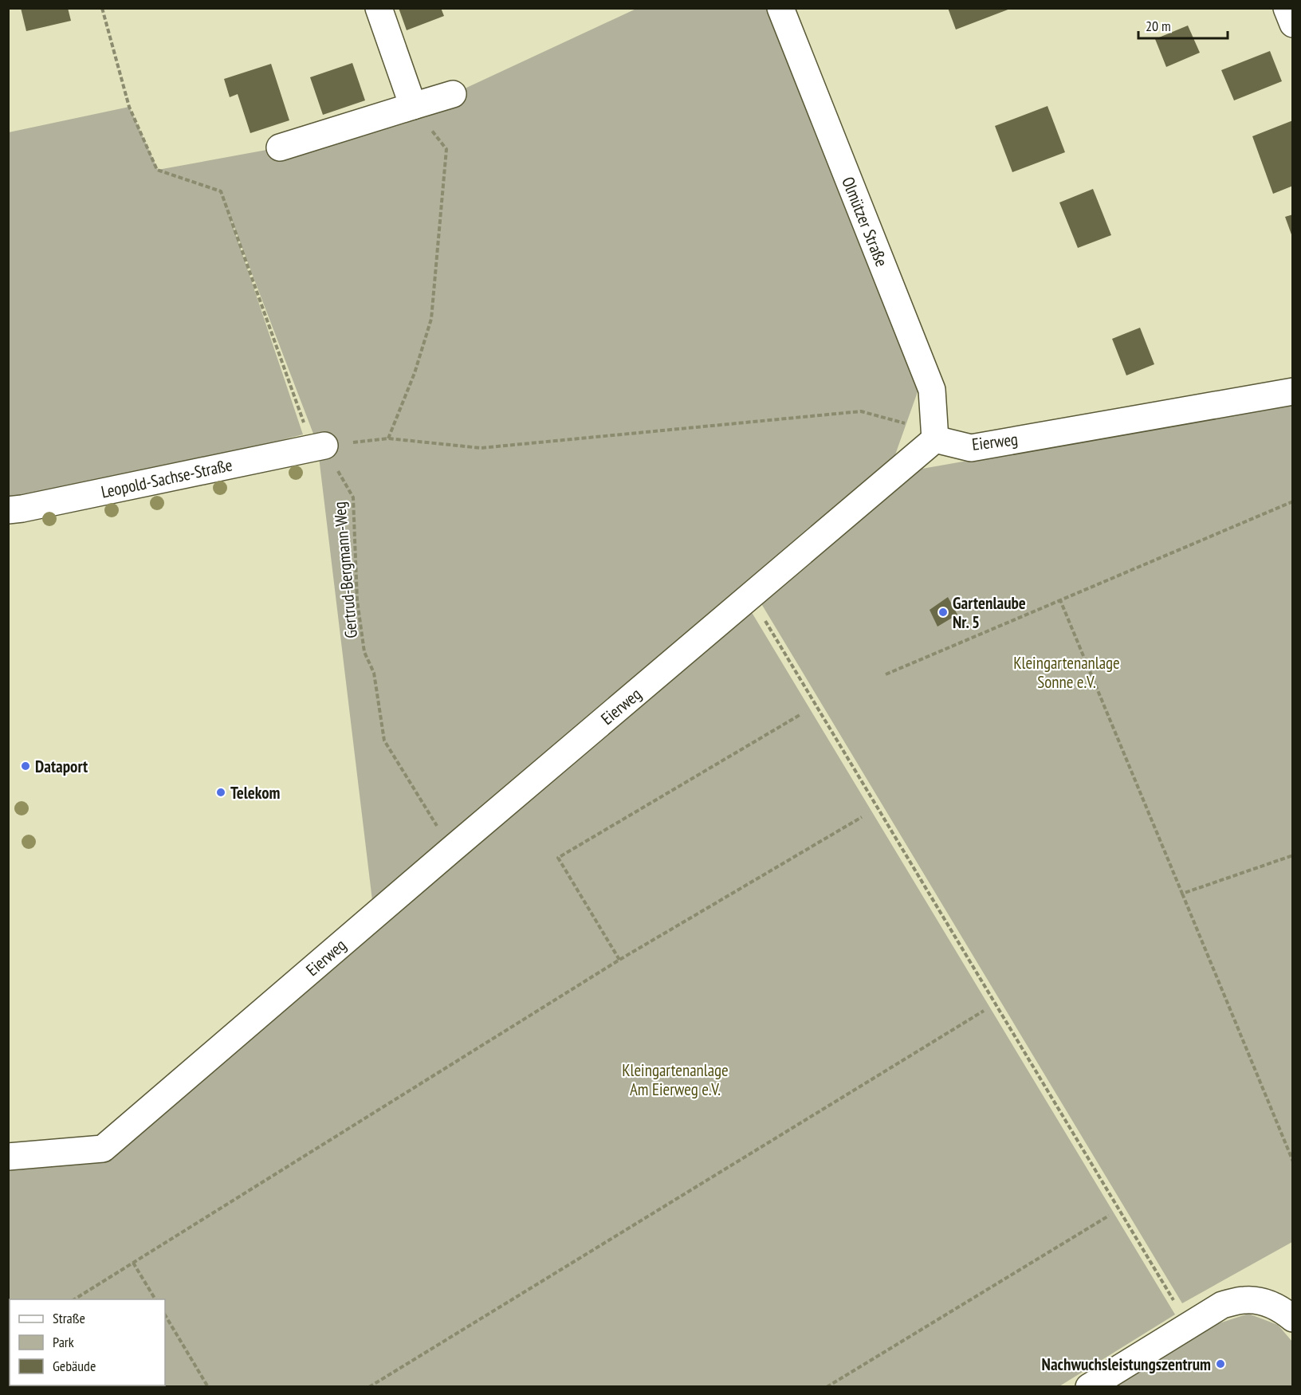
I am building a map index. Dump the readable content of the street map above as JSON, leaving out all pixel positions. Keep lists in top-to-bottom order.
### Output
{
  "streets": {
    "street": ["Olmützer Straße", "Eierweg", "Leopold-Sachse-Straße"],
    "path": ["Gertrud-Bergmann-Weg"]
  },
  "crossings": [
    ["Olmützer Straße", "Eierweg"],
    ["Eierweg", "Gertrud-Bergmann-Weg"],
    ["Leopold-Sachse-Straße", "Gertrud-Bergmann-Weg"]
  ],
  "parks": ["Kleingartenanlage Sonne e.V.", "Kleingartenanlage Am Eierweg e.V."],
  "places": [
    "Gartenlaube Nr. 5",
    "Dataport",
    "Telekom",
    "Nachwuchsleistungszentrum"
  ],
  "legend": ["Straße", "Park", "Gebäude"],
  "scale_bar": "20 m"
}
